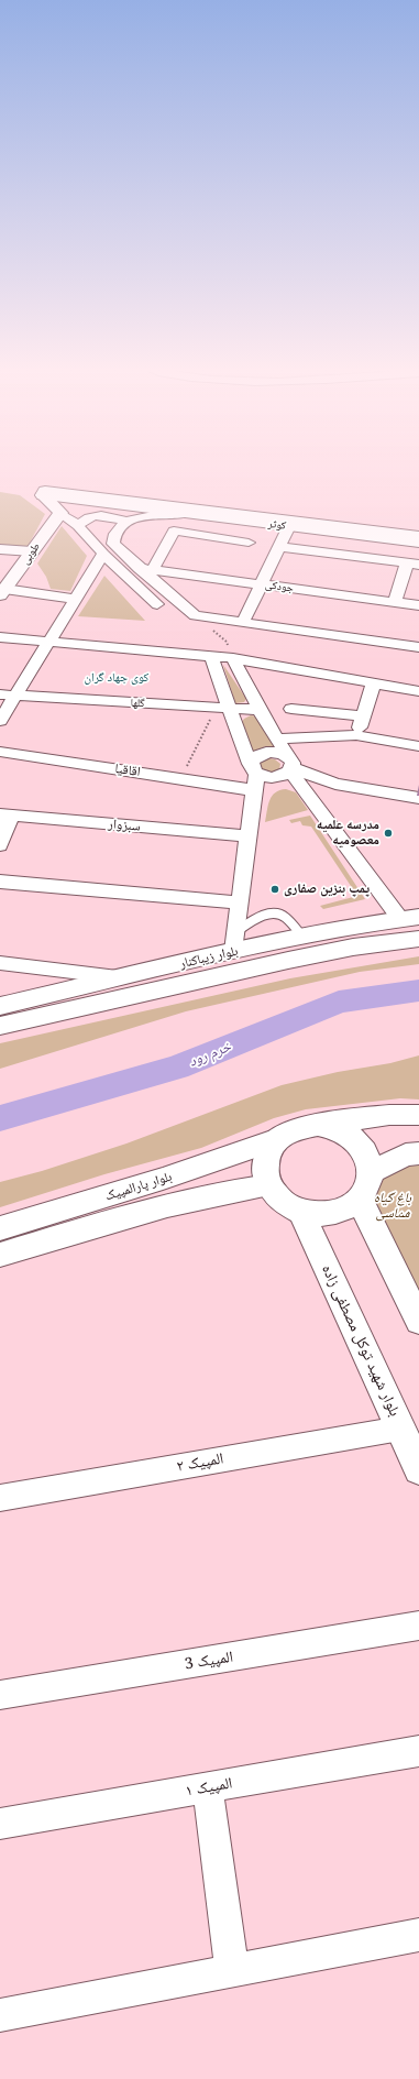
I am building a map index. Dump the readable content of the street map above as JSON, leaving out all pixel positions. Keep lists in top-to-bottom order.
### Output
{
  "streets": {
    "main road": [
      "کوثر",
      "طوبی",
      "بلوار زیباکنار",
      "بلوار پارالمپیک",
      "بلوار شهید توکل مصطفی زاده"
    ],
    "street": [
      "جودکی",
      "گلها",
      "اقاقیا",
      "سبزوار",
      "المپیک ۲",
      "المپیک 3",
      "المپیک ۱"
    ]
  },
  "crossings": [
    ["بلوار پارالمپیک", "بلوار شهید توکل مصطفی زاده"],
    ["بلوار شهید توکل مصطفی زاده", "المپیک ۲"]
  ],
  "districts": ["کوی جهاد گران"],
  "water": ["خرم رود"],
  "parks": ["باغ گیاه شناسی"],
  "places": ["مدرسه علمیه معصومیه", "پمپ بنزین صفاری"]
}
